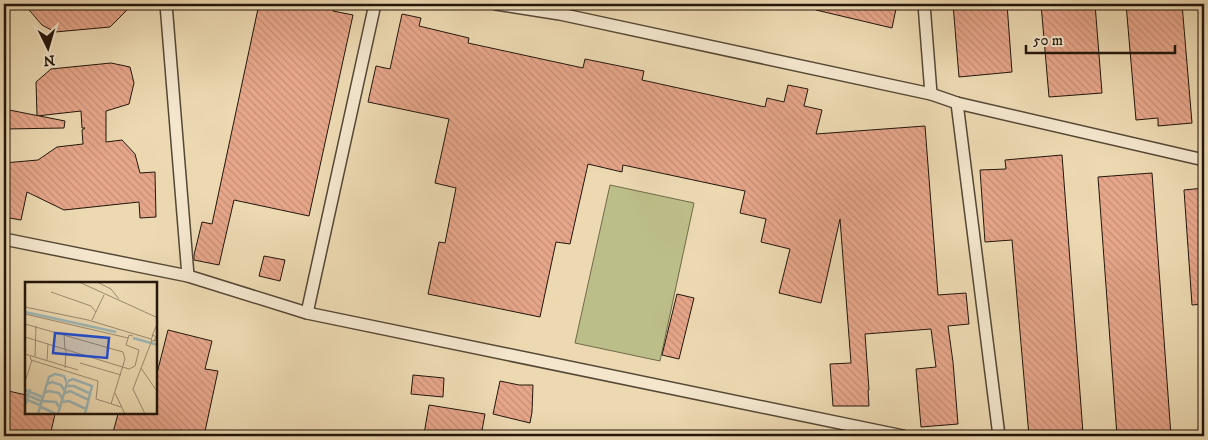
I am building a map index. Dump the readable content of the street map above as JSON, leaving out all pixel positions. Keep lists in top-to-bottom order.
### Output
{
  "scale_bar": "50 m",
  "north": "bottom"
}
